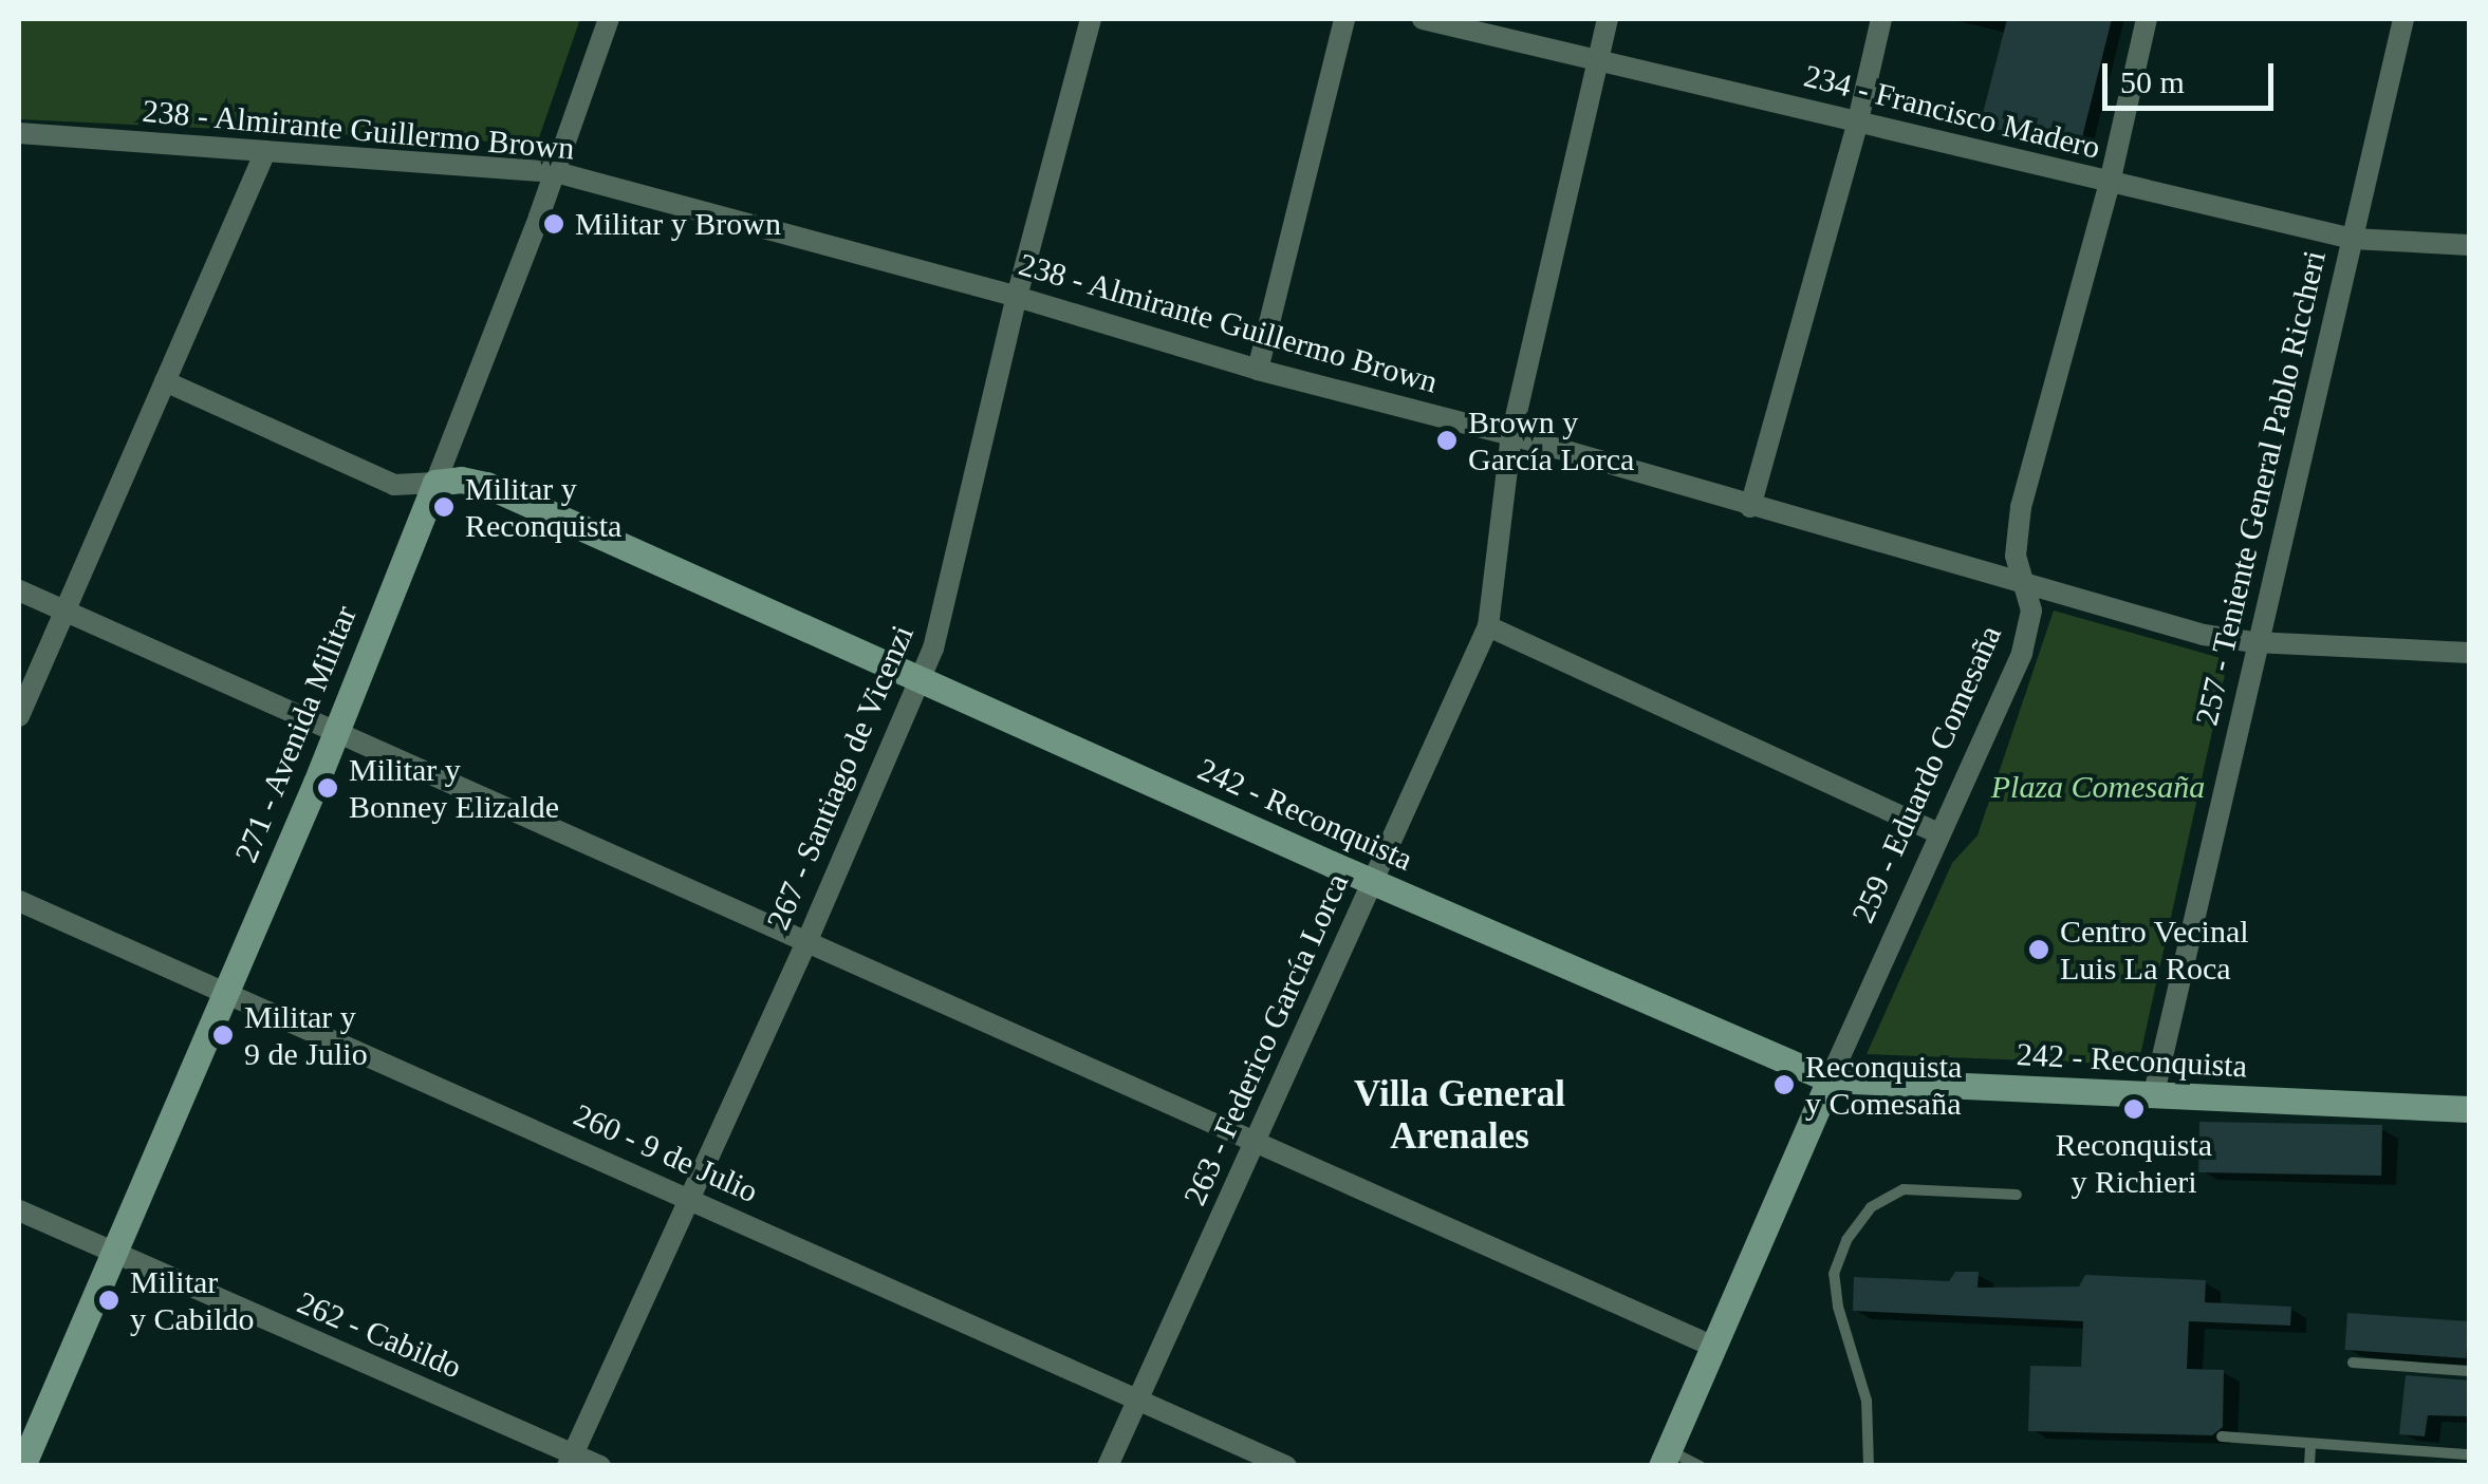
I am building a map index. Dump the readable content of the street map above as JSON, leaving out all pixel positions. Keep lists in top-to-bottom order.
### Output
{
  "streets": {
    "street": [
      "234 - Francisco Madero",
      "238 - Almirante Guillermo Brown",
      "257 - Teniente General Pablo Riccheri",
      "271 - Avenida Militar",
      "259 - Eduardo Comesaña",
      "267 - Santiago de Vicenzi",
      "242 - Reconquista",
      "263 - Federico García Lorca",
      "260 - 9 de Julio",
      "262 - Cabildo"
    ]
  },
  "crossings": [
    ["234 - Francisco Madero", "257 - Teniente General Pablo Riccheri"],
    ["234 - Francisco Madero", "259 - Eduardo Comesaña"],
    ["234 - Francisco Madero", "263 - Federico García Lorca"],
    ["238 - Almirante Guillermo Brown", "257 - Teniente General Pablo Riccheri"],
    ["238 - Almirante Guillermo Brown", "271 - Avenida Militar"],
    ["238 - Almirante Guillermo Brown", "259 - Eduardo Comesaña"],
    ["238 - Almirante Guillermo Brown", "267 - Santiago de Vicenzi"],
    ["238 - Almirante Guillermo Brown", "263 - Federico García Lorca"],
    ["257 - Teniente General Pablo Riccheri", "242 - Reconquista"],
    ["271 - Avenida Militar", "242 - Reconquista"],
    ["271 - Avenida Militar", "260 - 9 de Julio"],
    ["271 - Avenida Militar", "262 - Cabildo"],
    ["259 - Eduardo Comesaña", "242 - Reconquista"],
    ["267 - Santiago de Vicenzi", "242 - Reconquista"],
    ["267 - Santiago de Vicenzi", "260 - 9 de Julio"],
    ["267 - Santiago de Vicenzi", "262 - Cabildo"],
    ["242 - Reconquista", "263 - Federico García Lorca"],
    ["263 - Federico García Lorca", "260 - 9 de Julio"]
  ],
  "districts": ["Villa General Arenales"],
  "parks": ["Plaza Comesaña"],
  "places": [
    "Militar y Brown",
    "Brown y García Lorca",
    "Militar y Reconquista",
    "Militar y Bonney Elizalde",
    "Centro Vecinal Luis La Roca",
    "Militar y 9 de Julio",
    "Reconquista y Comesaña",
    "Reconquista y Richieri",
    "Militar y Cabildo"
  ],
  "scale_bar": "50 m"
}
